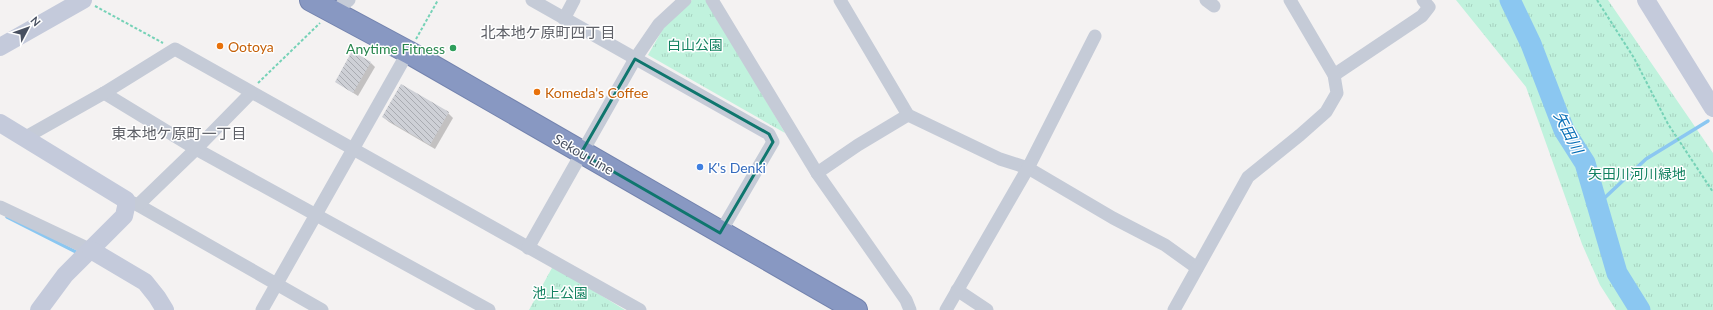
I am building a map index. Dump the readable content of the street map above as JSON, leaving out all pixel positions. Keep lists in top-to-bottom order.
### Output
{
  "streets": {
    "highway": ["Sekou Line"]
  },
  "districts": ["北本地ケ原町四丁目", "東本地ケ原町一丁目"],
  "water": ["矢田川"],
  "parks": ["白山公園", "矢田川河川緑地", "池上公園"],
  "places": [
    "Ootoya",
    "Anytime Fitness",
    "Komeda's Coffee",
    "K's Denki"
  ],
  "north": "top right"
}
